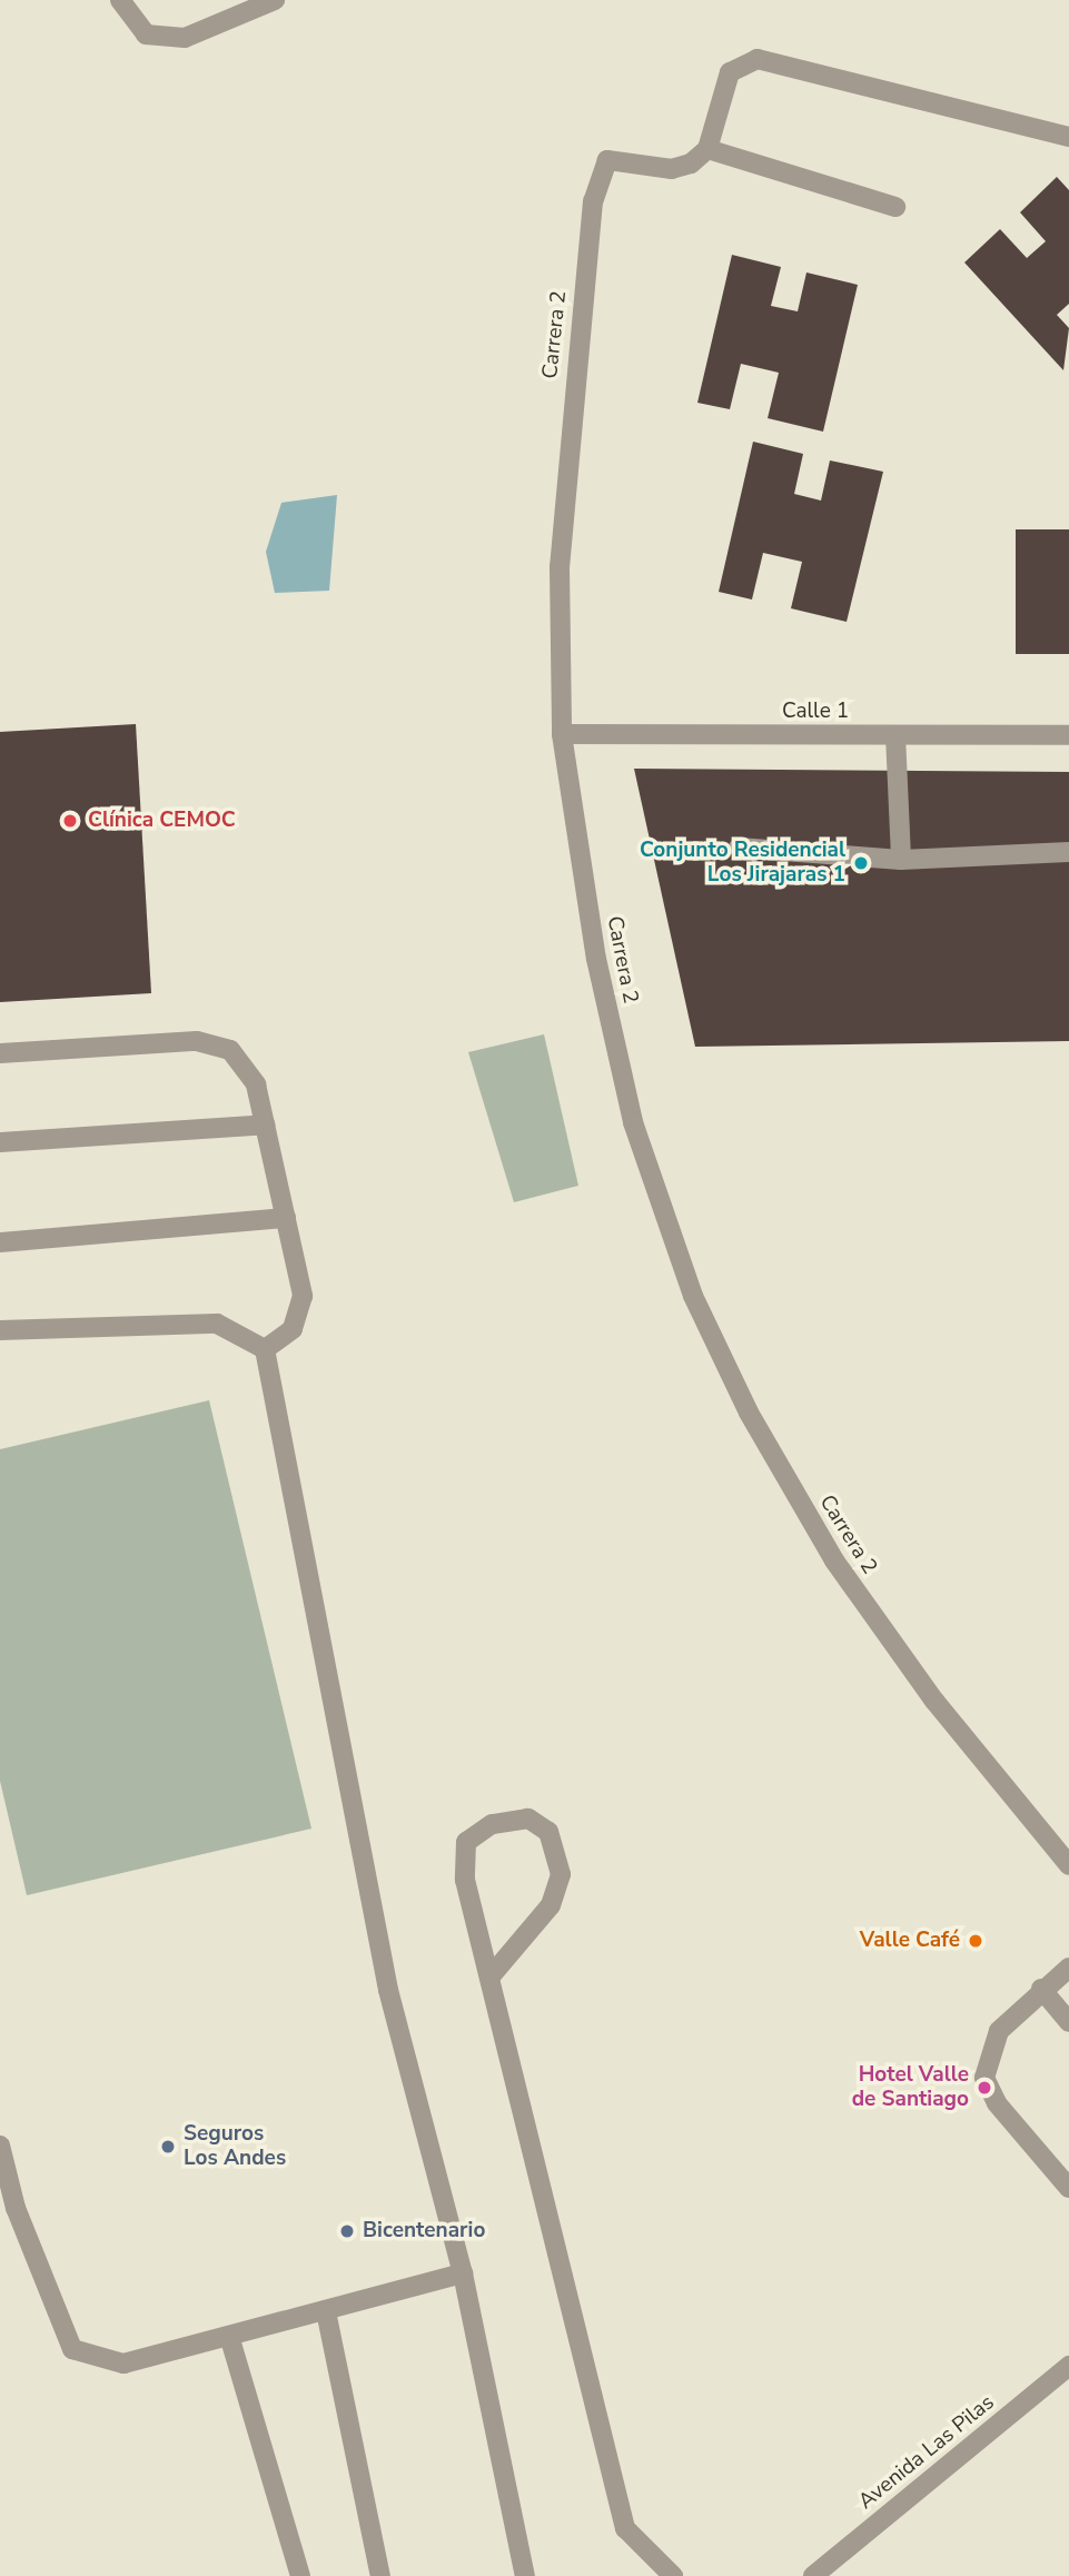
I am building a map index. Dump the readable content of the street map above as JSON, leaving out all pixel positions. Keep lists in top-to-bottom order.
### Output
{
  "streets": {
    "street": ["Carrera 2", "Calle 1", "Avenida Las Pilas"]
  },
  "crossings": [
    ["Carrera 2", "Calle 1"]
  ],
  "places": [
    "Clínica CEMOC",
    "Conjunto Residencial Los Jirajaras 1",
    "Valle Café",
    "Hotel Valle de Santiago",
    "Seguros Los Andes",
    "Bicentenario"
  ]
}
